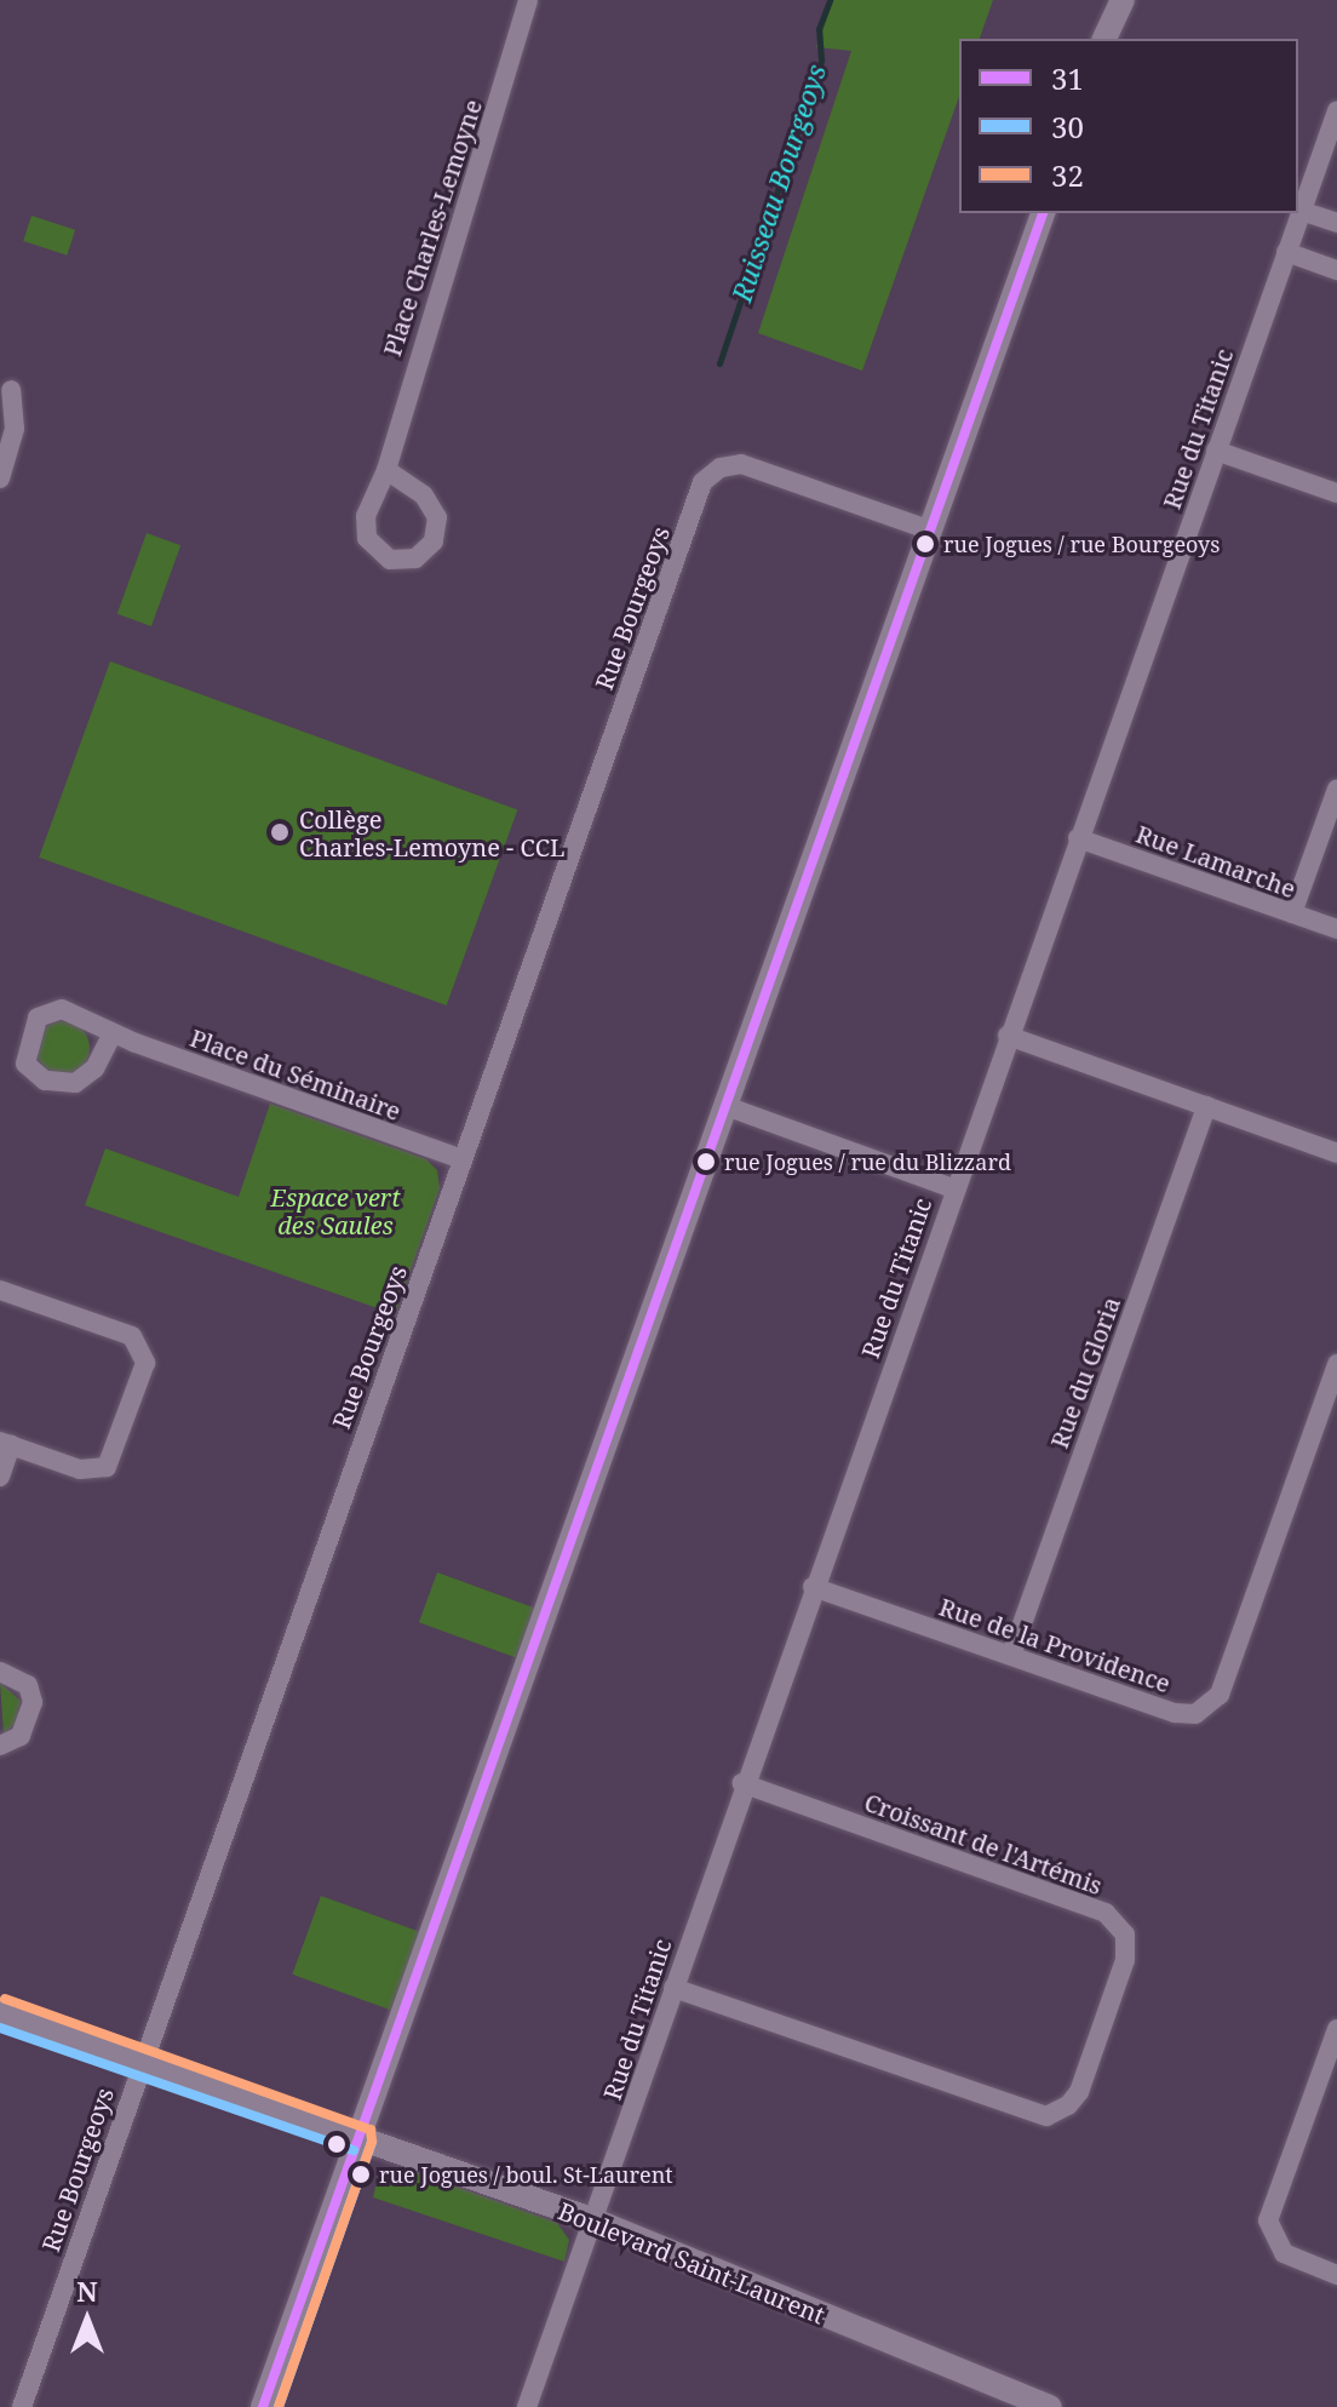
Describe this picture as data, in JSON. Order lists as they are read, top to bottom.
{
  "streets": {
    "street": [
      "Place Charles-Lemoyne",
      "Rue du Titanic",
      "Rue Bourgeoys",
      "Rue Lamarche",
      "Place du Séminaire",
      "Rue du Gloria",
      "Rue de la Providence",
      "Croissant de l'Artémis",
      "Boulevard Saint-Laurent"
    ]
  },
  "crossings": [
    ["Rue du Titanic", "Rue Lamarche"],
    ["Rue du Titanic", "Rue de la Providence"],
    ["Rue du Titanic", "Croissant de l'Artémis"],
    ["Rue du Titanic", "Boulevard Saint-Laurent"],
    ["Rue Bourgeoys", "Place du Séminaire"],
    ["Rue Bourgeoys", "Boulevard Saint-Laurent"],
    ["Rue du Gloria", "Rue de la Providence"]
  ],
  "water": ["Ruisseau Bourgeoys"],
  "parks": ["Espace vert des Saules"],
  "places": [
    "rue Jogues / rue Bourgeoys",
    "Collège Charles-Lemoyne - CCL",
    "rue Jogues / rue du Blizzard",
    "rue Jogues / boul. St-Laurent"
  ],
  "lines": ["transit line 31", "transit line 32", "transit line 30"],
  "legend": ["31", "30", "32"],
  "north": "top"
}
